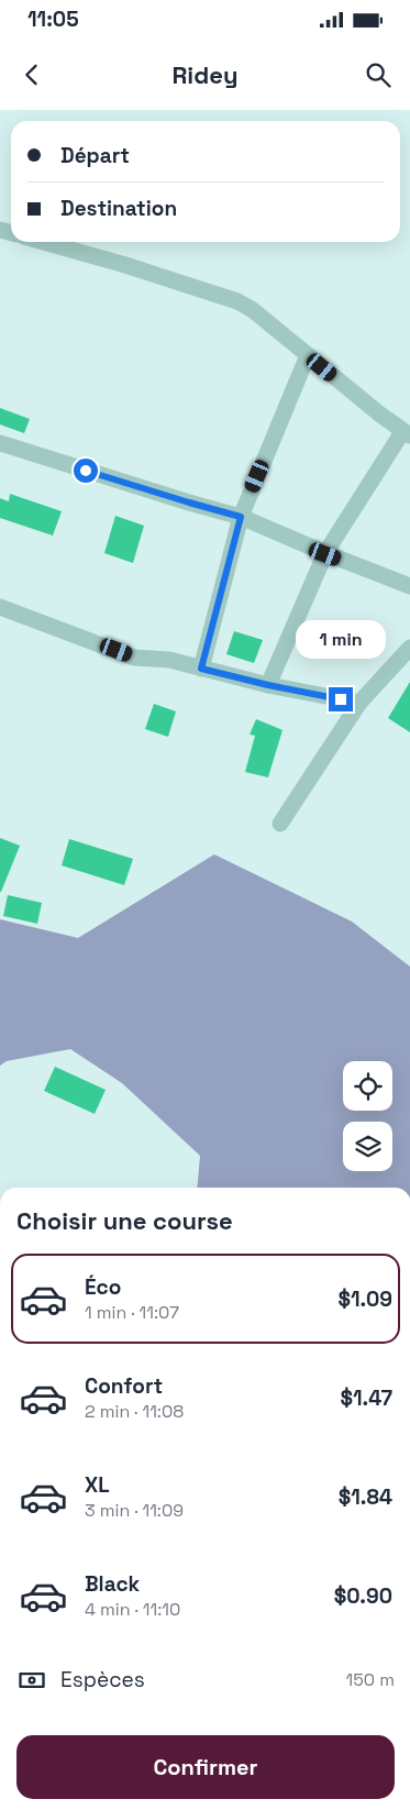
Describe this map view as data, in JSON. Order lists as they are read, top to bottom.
{
  "page": {
    "status": "11:05",
    "header": "Ridey",
    "banner": ["Départ", "Destination"],
    "bubble": "1 min",
    "heading": "Choisir une course",
    "list": [
      {
        "name": "Éco",
        "note": "1 min · 11:07",
        "value": "$1.09"
      },
      {
        "name": "Confort",
        "note": "2 min · 11:08",
        "value": "$1.47"
      },
      {
        "name": "XL",
        "note": "3 min · 11:09",
        "value": "$1.84"
      },
      {
        "name": "Black",
        "note": "4 min · 11:10",
        "value": "$0.90"
      }
    ],
    "pay": ["Espèces", "150 m"],
    "buttons": "Confirmer"
  }
}
